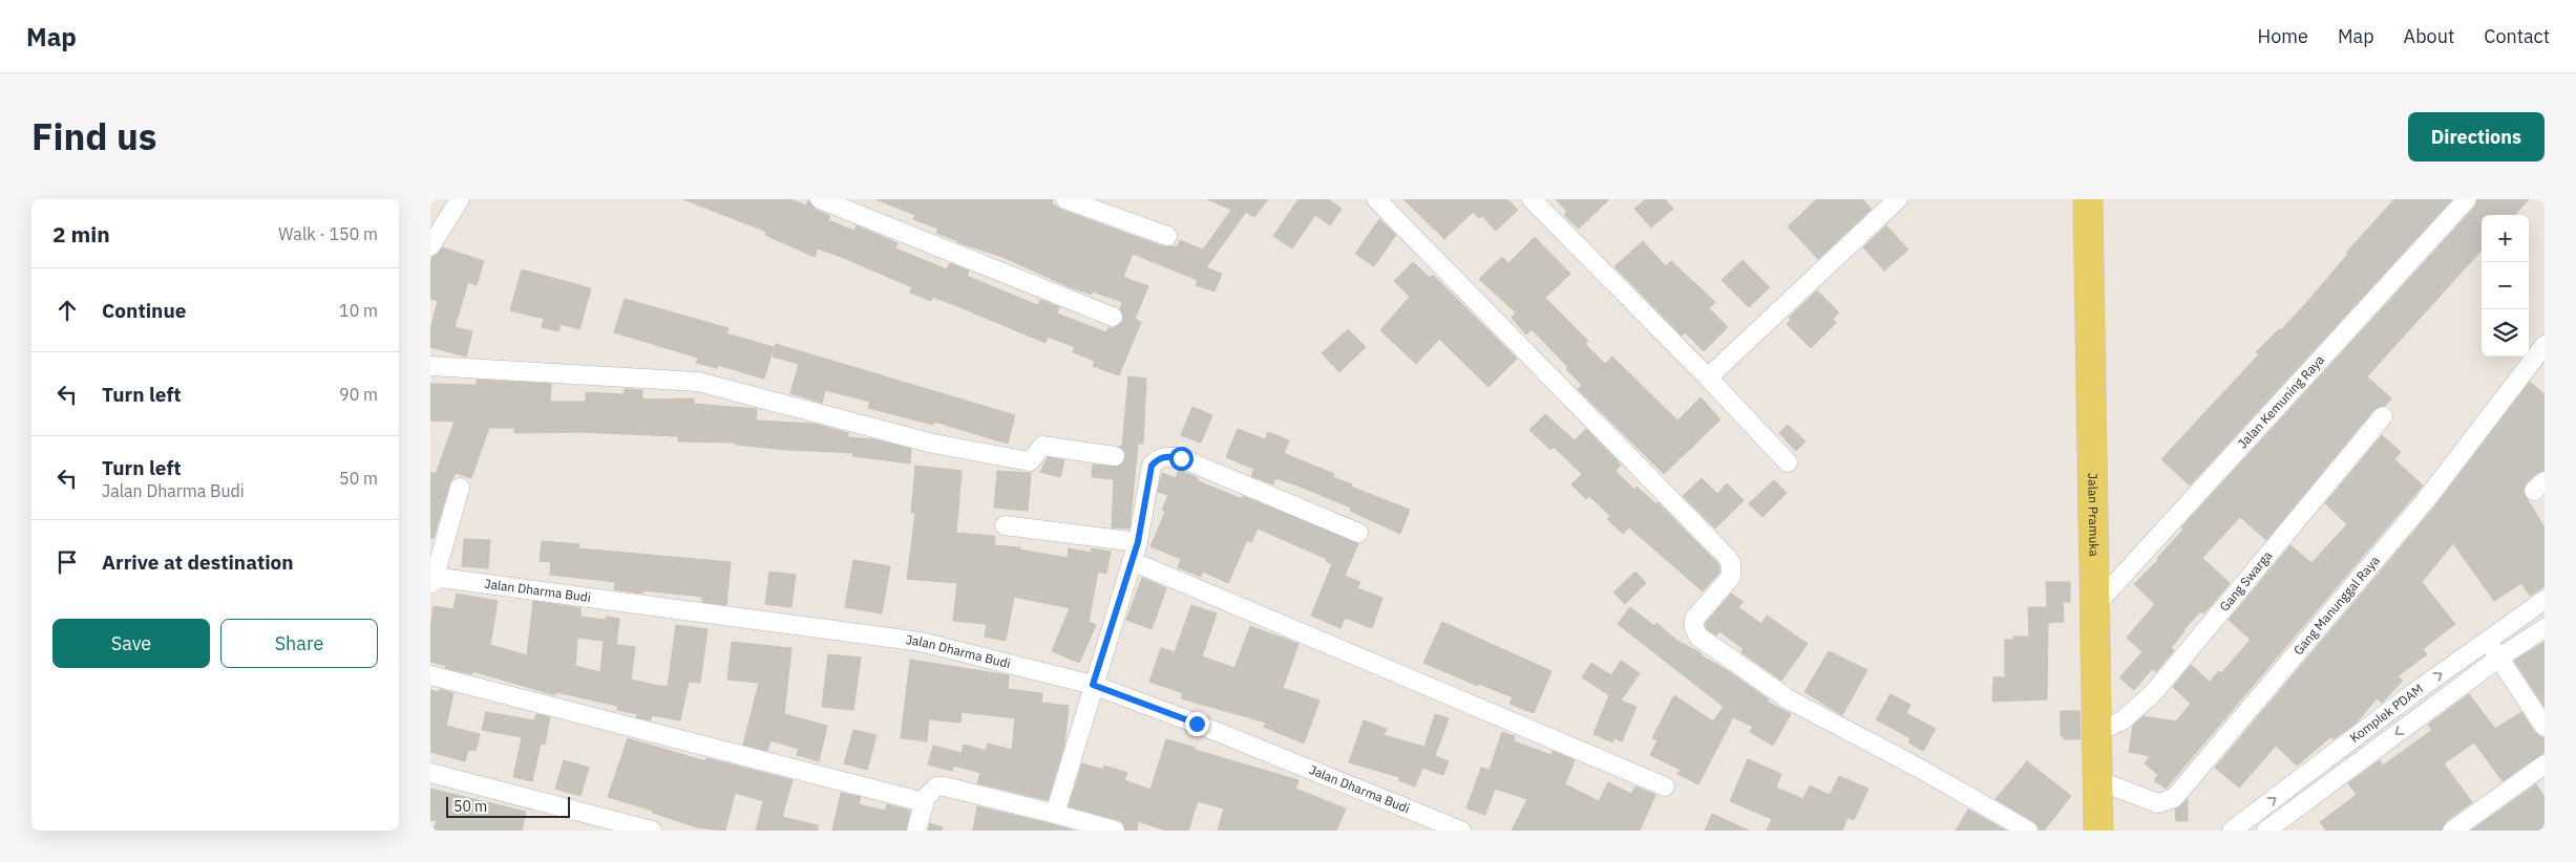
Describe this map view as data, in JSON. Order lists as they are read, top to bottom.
{
  "streets": {
    "main road": ["Jalan Pramuka"],
    "street": [
      "Jalan Kemuning Raya",
      "Gang Swarga",
      "Jalan Dharma Budi",
      "Gang Manunggal Raya",
      "Komplek PDAM"
    ]
  },
  "crossings": [
    ["Jalan Kemuning Raya", "Jalan Pramuka"],
    ["Jalan Pramuka", "Gang Swarga"],
    ["Jalan Pramuka", "Gang Manunggal Raya"]
  ],
  "scale_bar": "50 m",
  "page": {
    "header": "Map",
    "nav": [
      "Home",
      "Map",
      "About",
      "Contact"
    ],
    "title": "Find us",
    "buttons": [
      "Directions",
      ["Save", "Share"]
    ],
    "heading": ["2 min", "Walk · 150 m"],
    "map_buttons": ["+", "−"],
    "list": [
      ["Continue", "10 m"],
      ["Turn left", "90 m"],
      ["Turn left", "Jalan Dharma Budi", "50 m"],
      "Arrive at destination"
    ],
    "scale": "50 m"
  }
}
